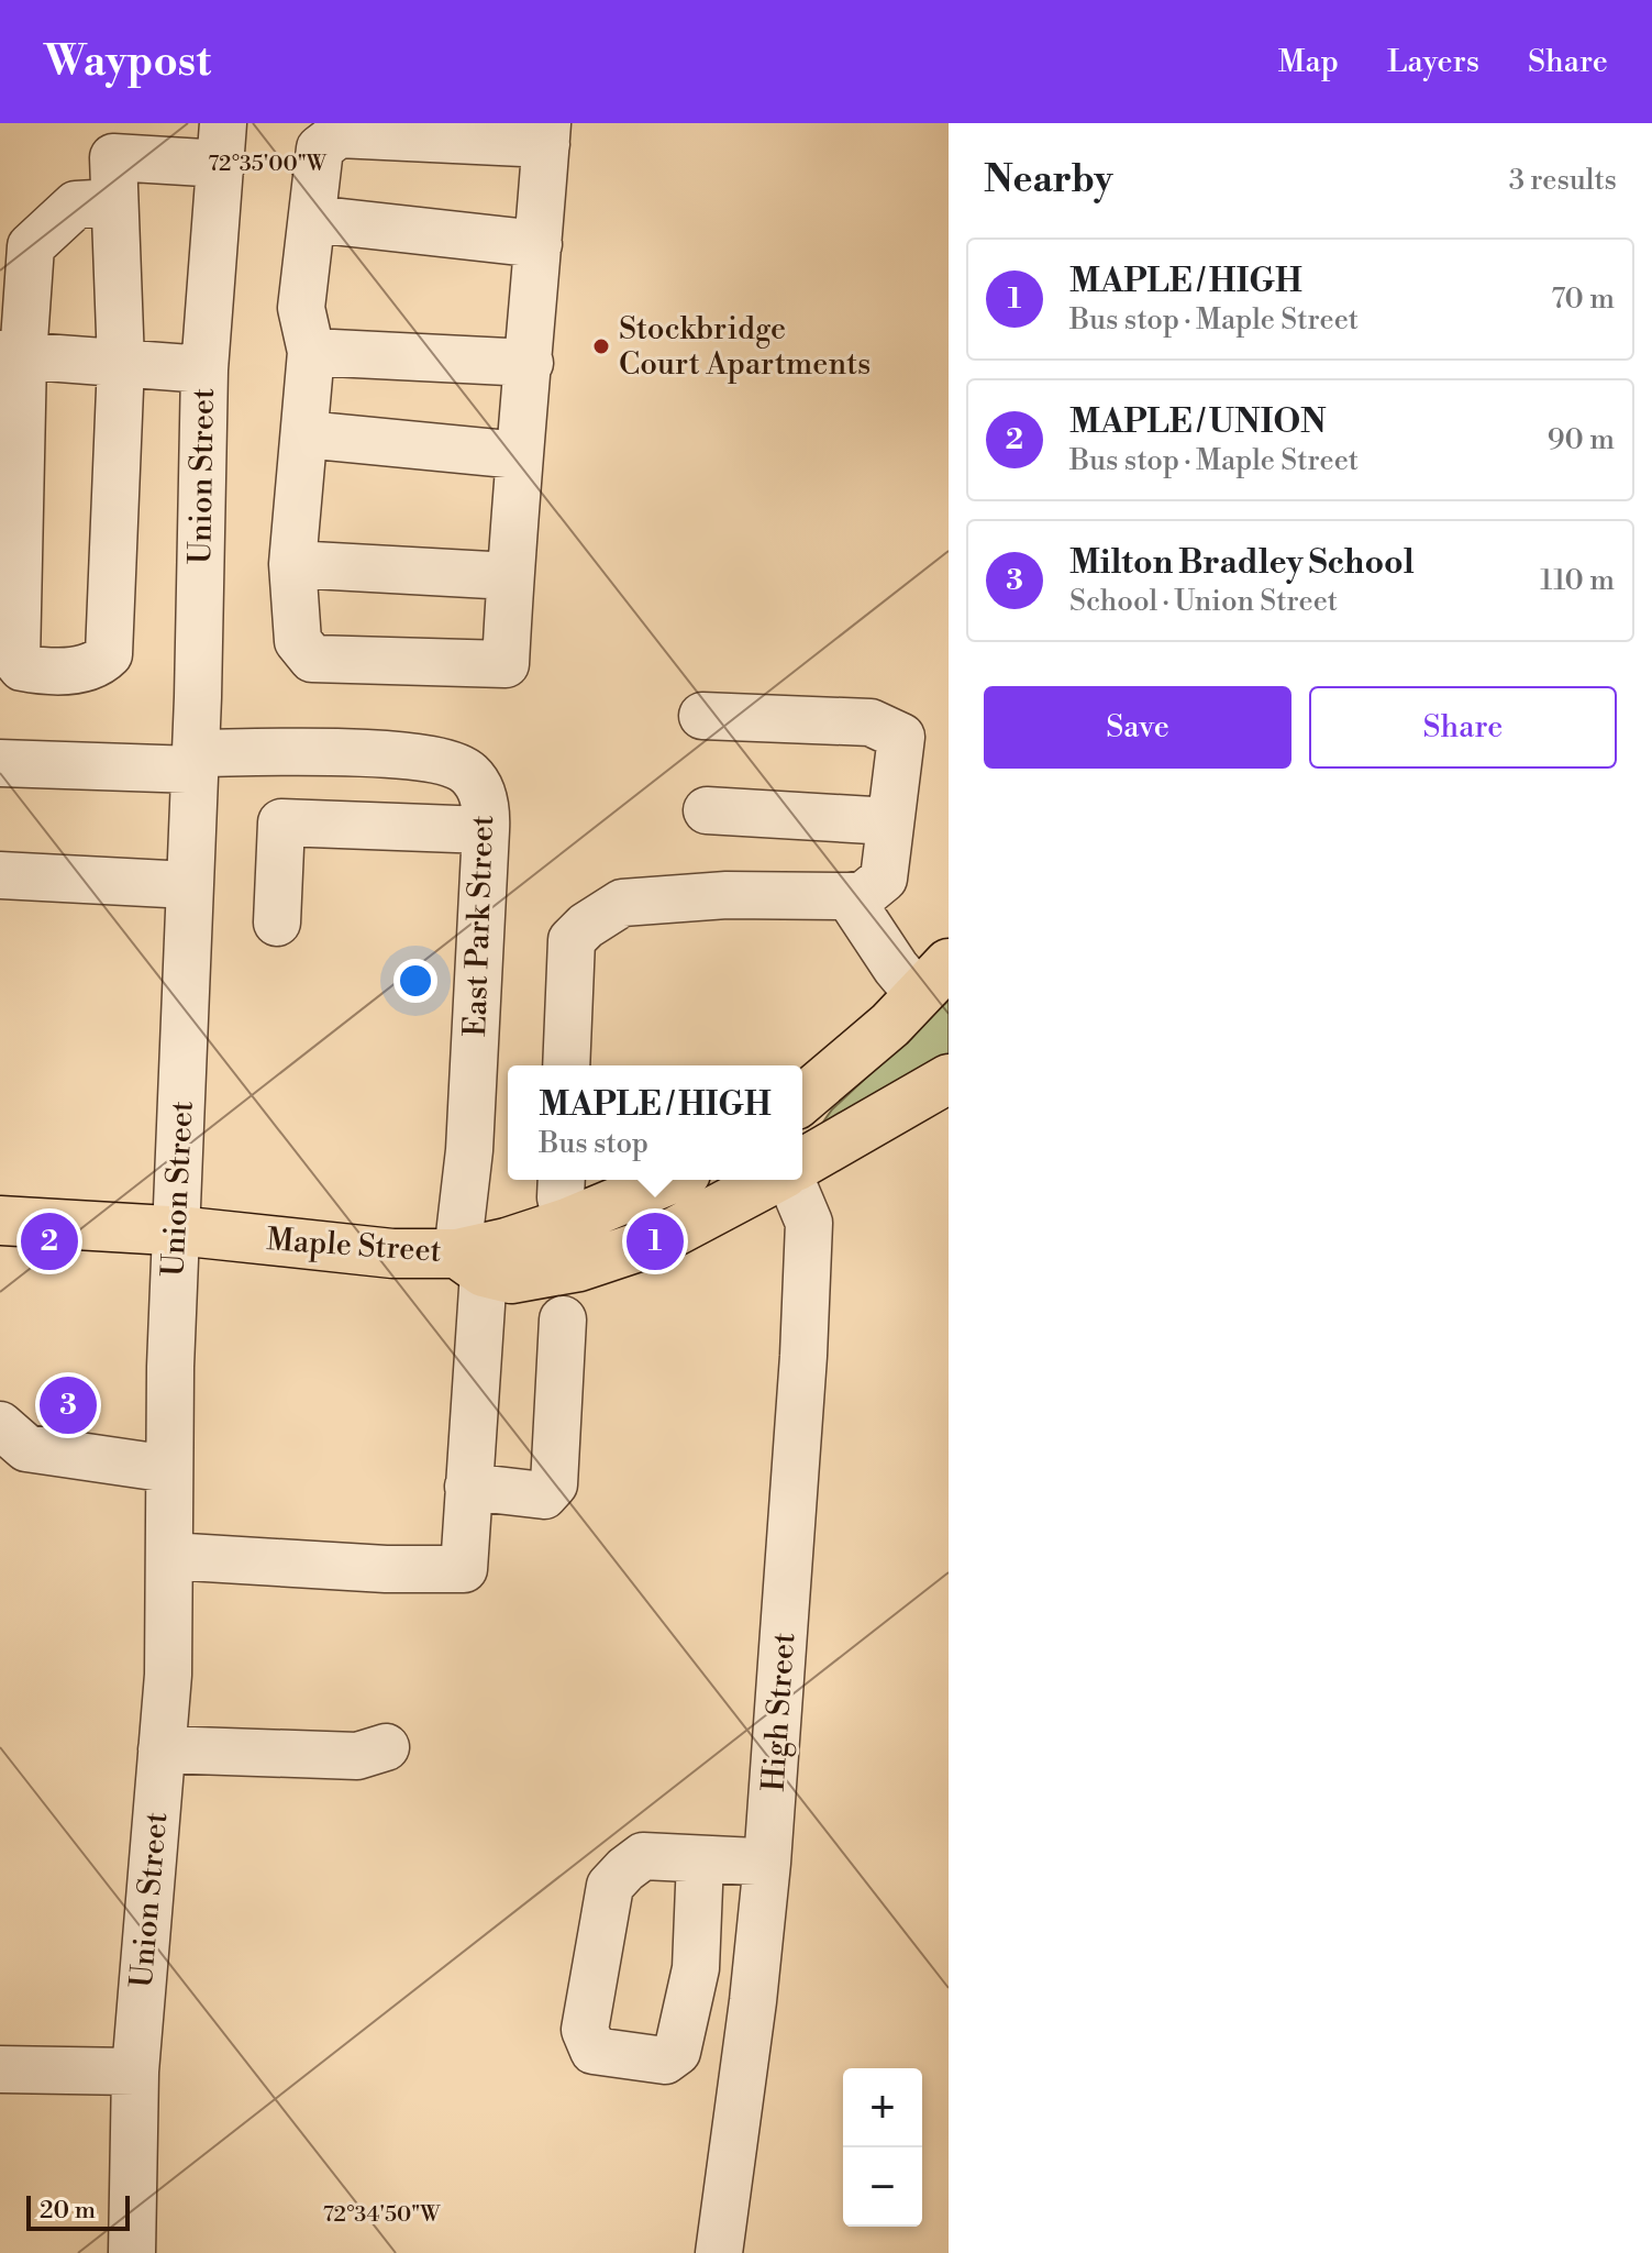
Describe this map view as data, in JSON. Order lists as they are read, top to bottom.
{
  "streets": {
    "main road": ["Maple Street"],
    "street": ["Union Street", "East Park Street", "High Street"]
  },
  "crossings": [
    ["Union Street", "East Park Street"],
    ["Union Street", "Maple Street"],
    ["East Park Street", "Maple Street"]
  ],
  "places": ["Stockbridge Court Apartments"],
  "scale_bar": "20 m",
  "page": {
    "header": "Waypost",
    "nav": ["Map", "Layers", "Share"],
    "heading": ["Nearby", "3 results"],
    "list": [
      {
        "mark": "1",
        "name": "MAPLE / HIGH",
        "note": "Bus stop · Maple Street",
        "value": "70 m"
      },
      {
        "mark": "2",
        "name": "MAPLE / UNION",
        "note": "Bus stop · Maple Street",
        "value": "90 m"
      },
      {
        "mark": "3",
        "name": "Milton Bradley School",
        "note": "School · Union Street",
        "value": "110 m"
      }
    ],
    "buttons": ["Save", "Share"],
    "popup": ["MAPLE / HIGH", "Bus stop"],
    "pins": ["1", "2", "3"],
    "map_buttons": ["+", "−"],
    "scale": "20 m"
  },
  "coordinates": ["72°35'00\"W", "72°34'50\"W"]
}
